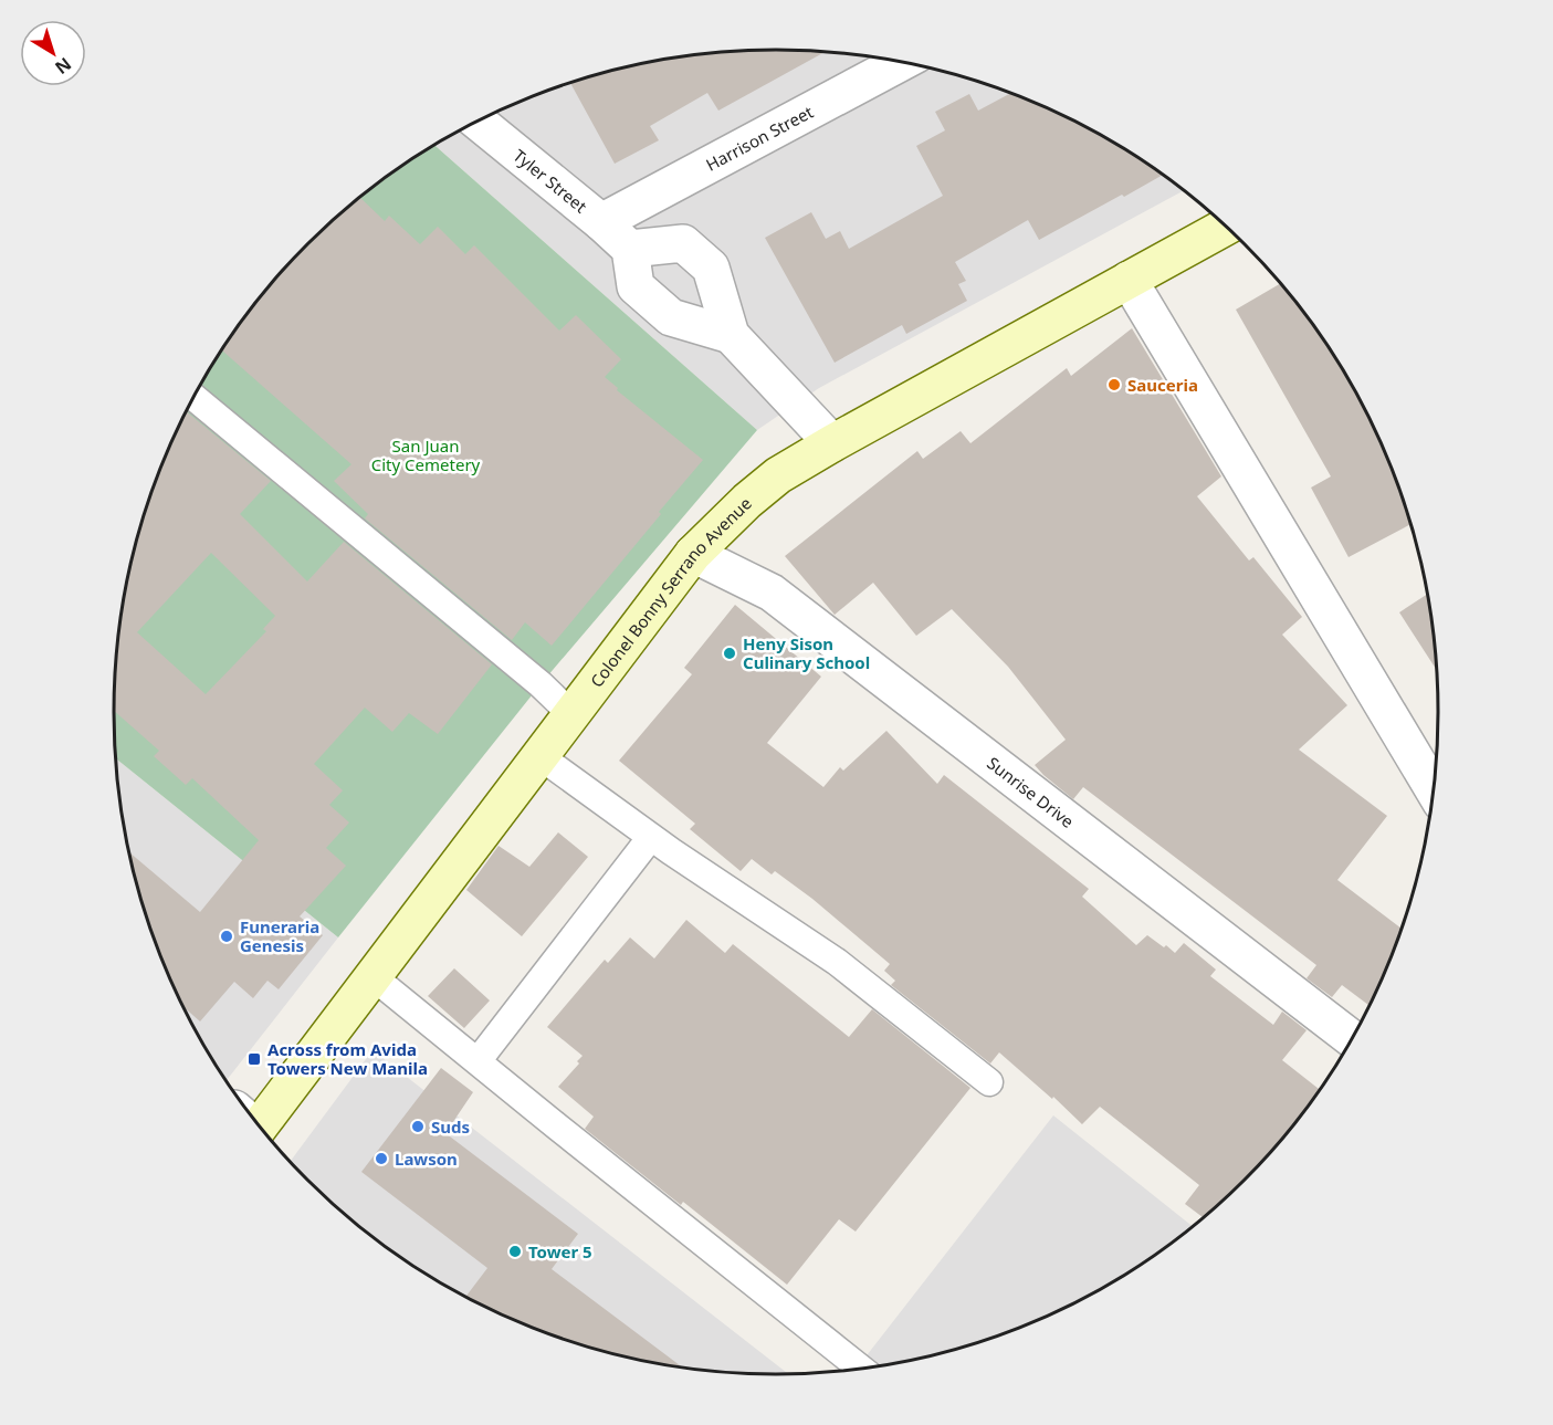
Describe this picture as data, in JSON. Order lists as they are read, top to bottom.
{
  "streets": {
    "main road": ["Colonel Bonny Serrano Avenue"],
    "street": ["Harrison Street", "Tyler Street", "Sunrise Drive"]
  },
  "crossings": [
    ["Harrison Street", "Tyler Street"],
    ["Colonel Bonny Serrano Avenue", "Sunrise Drive"]
  ],
  "parks": ["San Juan City Cemetery"],
  "places": {
    "other": [
      "Sauceria",
      "Heny Sison Culinary School",
      "Funeraria Genesis",
      "Suds",
      "Lawson",
      "Tower 5"
    ],
    "transit": ["Across from Avida Towers New Manila"]
  },
  "north": "bottom right"
}
